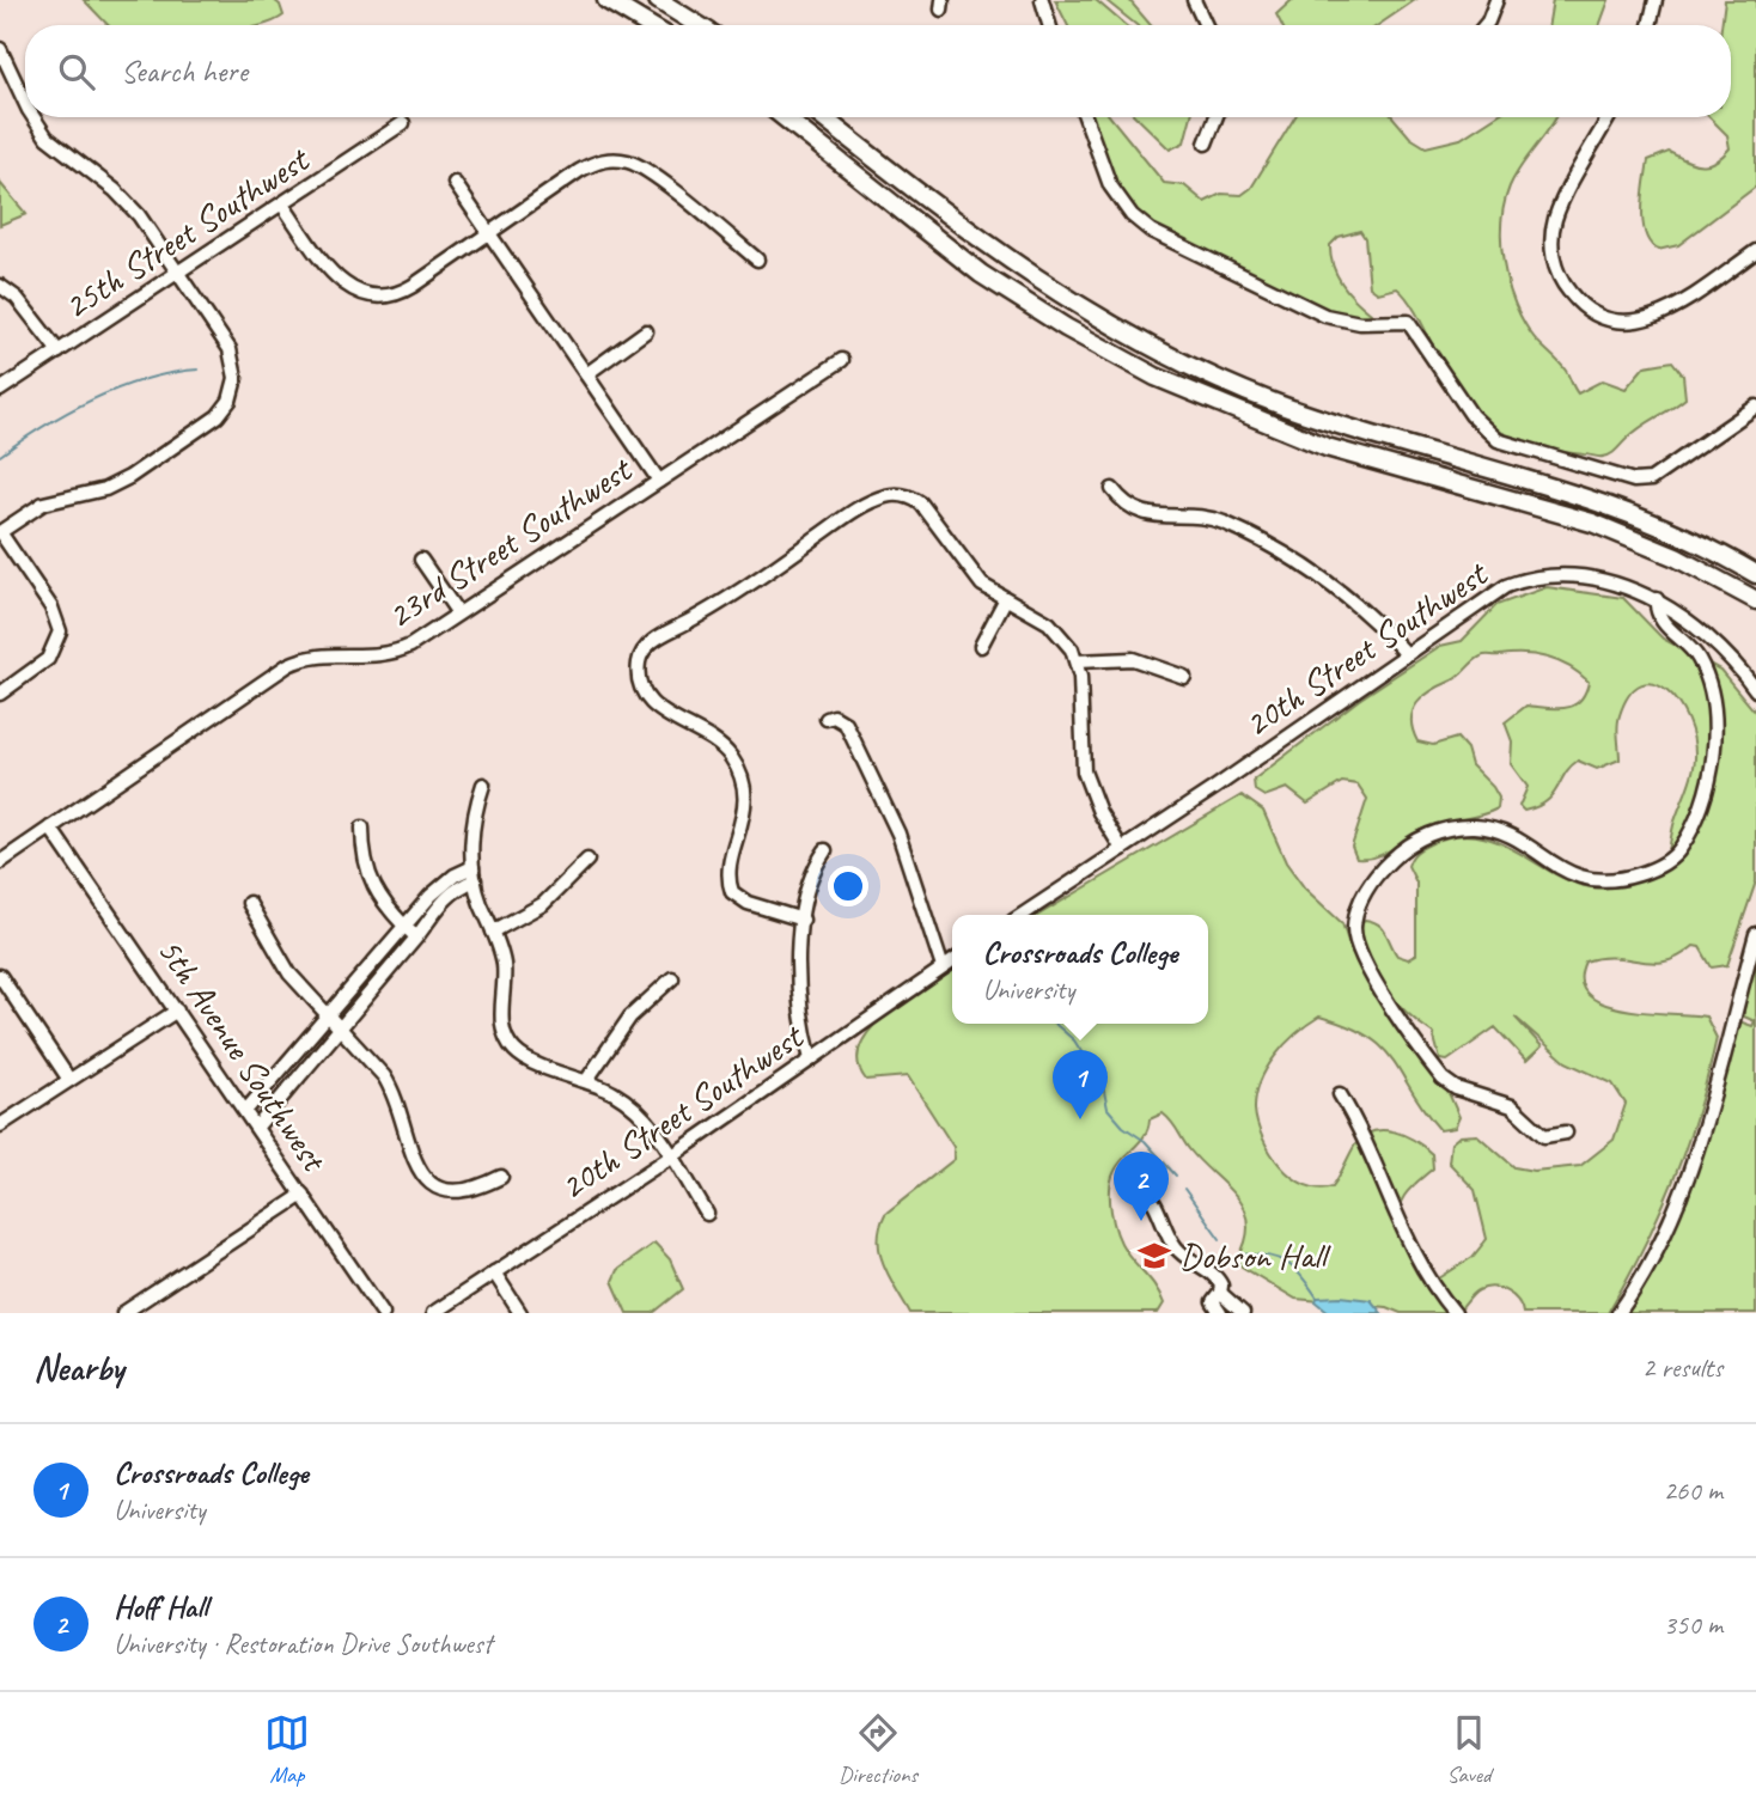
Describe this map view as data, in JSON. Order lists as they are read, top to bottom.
{
  "streets": {
    "street": [
      "25th Street Southwest",
      "23rd Street Southwest",
      "20th Street Southwest",
      "5th Avenue Southwest"
    ]
  },
  "crossings": [
    ["23rd Street Southwest", "5th Avenue Southwest"]
  ],
  "places": {
    "school or university": ["Dobson Hall"]
  },
  "page": {
    "search": "Search here",
    "popup": ["Crossroads College", "University"],
    "pins": ["1", "2"],
    "heading": ["Nearby", "2 results"],
    "list": [
      {
        "mark": "1",
        "name": "Crossroads College",
        "note": "University",
        "value": "260 m"
      },
      {
        "mark": "2",
        "name": "Hoff Hall",
        "note": "University · Restoration Drive Southwest",
        "value": "350 m"
      }
    ],
    "nav": ["Map", "Directions", "Saved"]
  }
}
